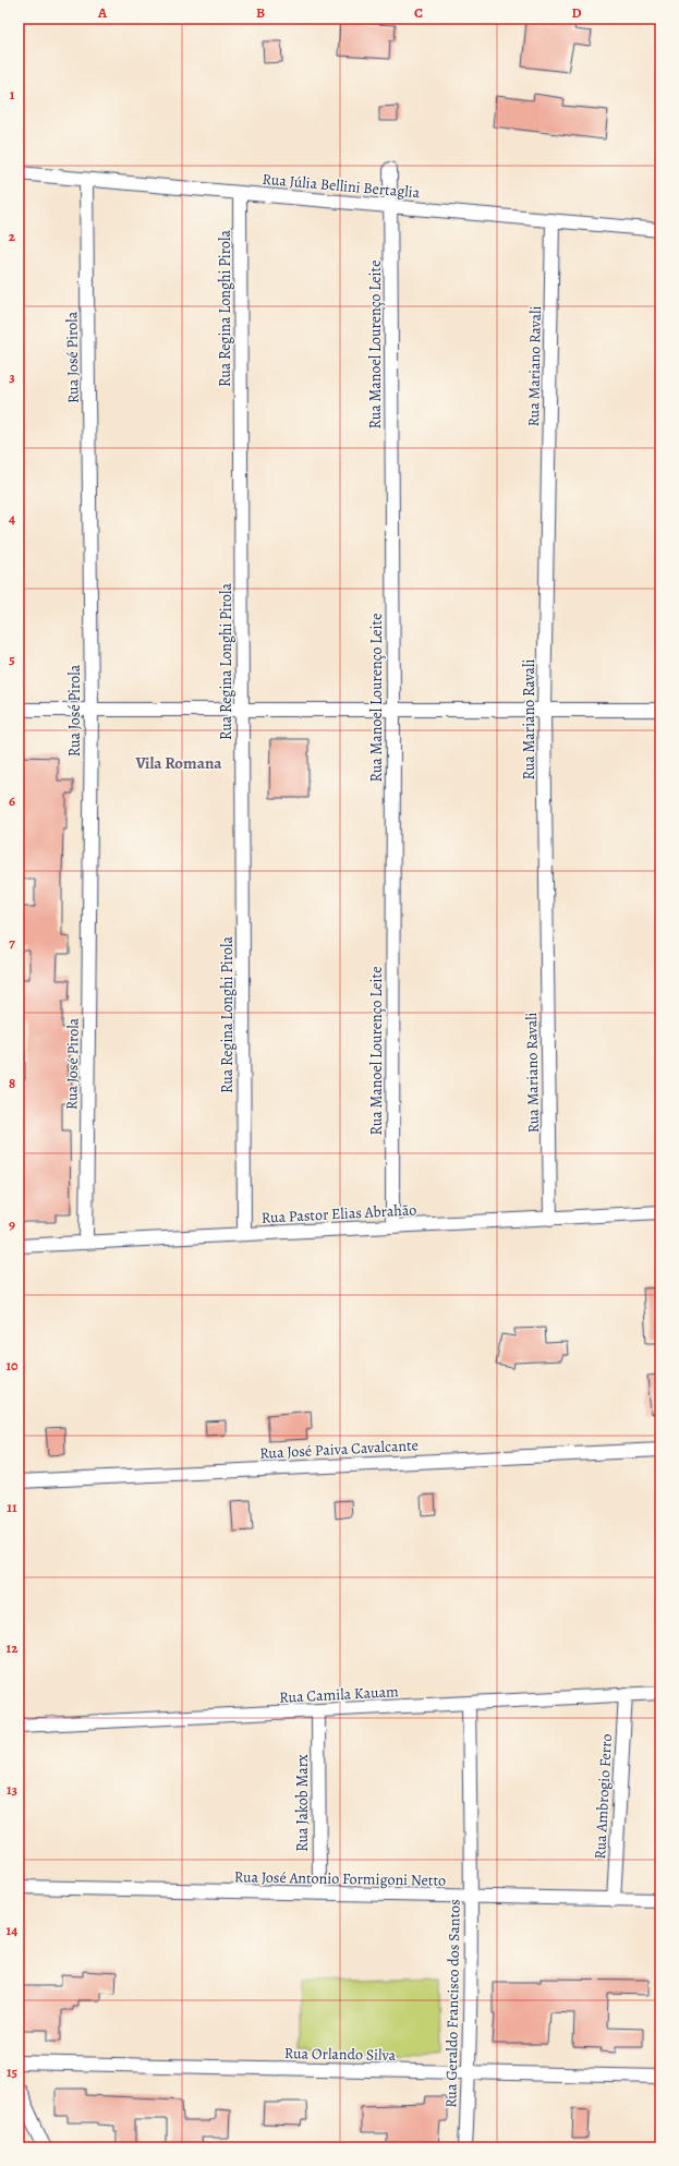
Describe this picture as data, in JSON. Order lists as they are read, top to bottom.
{
  "streets": {
    "street": [
      "Rua Júlia Bellini Bertaglia",
      "Rua Regina Longhi Pirola",
      "Rua Manoel Lourenço Leite",
      "Rua José Pirola",
      "Rua Mariano Ravali",
      "Rua Pastor Elias Abrahão",
      "Rua José Paiva Cavalcante",
      "Rua Camila Kauam",
      "Rua Ambrogio Ferro",
      "Rua Jakob Marx",
      "Rua José Antonio Formigoni Netto",
      "Rua Geraldo Francisco dos Santos",
      "Rua Orlando Silva"
    ]
  },
  "crossings": [
    ["Rua Júlia Bellini Bertaglia", "Rua Regina Longhi Pirola"],
    ["Rua Júlia Bellini Bertaglia", "Rua Manoel Lourenço Leite"],
    ["Rua Júlia Bellini Bertaglia", "Rua José Pirola"],
    ["Rua Júlia Bellini Bertaglia", "Rua Mariano Ravali"],
    ["Rua Regina Longhi Pirola", "Rua Pastor Elias Abrahão"],
    ["Rua Manoel Lourenço Leite", "Rua Pastor Elias Abrahão"],
    ["Rua José Pirola", "Rua Pastor Elias Abrahão"],
    ["Rua Mariano Ravali", "Rua Pastor Elias Abrahão"],
    ["Rua Camila Kauam", "Rua Ambrogio Ferro"],
    ["Rua Camila Kauam", "Rua Jakob Marx"],
    ["Rua Camila Kauam", "Rua Geraldo Francisco dos Santos"],
    ["Rua Ambrogio Ferro", "Rua José Antonio Formigoni Netto"],
    ["Rua Jakob Marx", "Rua José Antonio Formigoni Netto"],
    ["Rua José Antonio Formigoni Netto", "Rua Geraldo Francisco dos Santos"],
    ["Rua Geraldo Francisco dos Santos", "Rua Orlando Silva"]
  ],
  "districts": ["Vila Romana"],
  "grid": {
    "columns": [
      "A",
      "B",
      "C",
      "D"
    ],
    "rows": [
      "1",
      "2",
      "3",
      "4",
      "5",
      "6",
      "7",
      "8",
      "9",
      "10",
      "11",
      "12",
      "13",
      "14",
      "15"
    ]
  }
}
